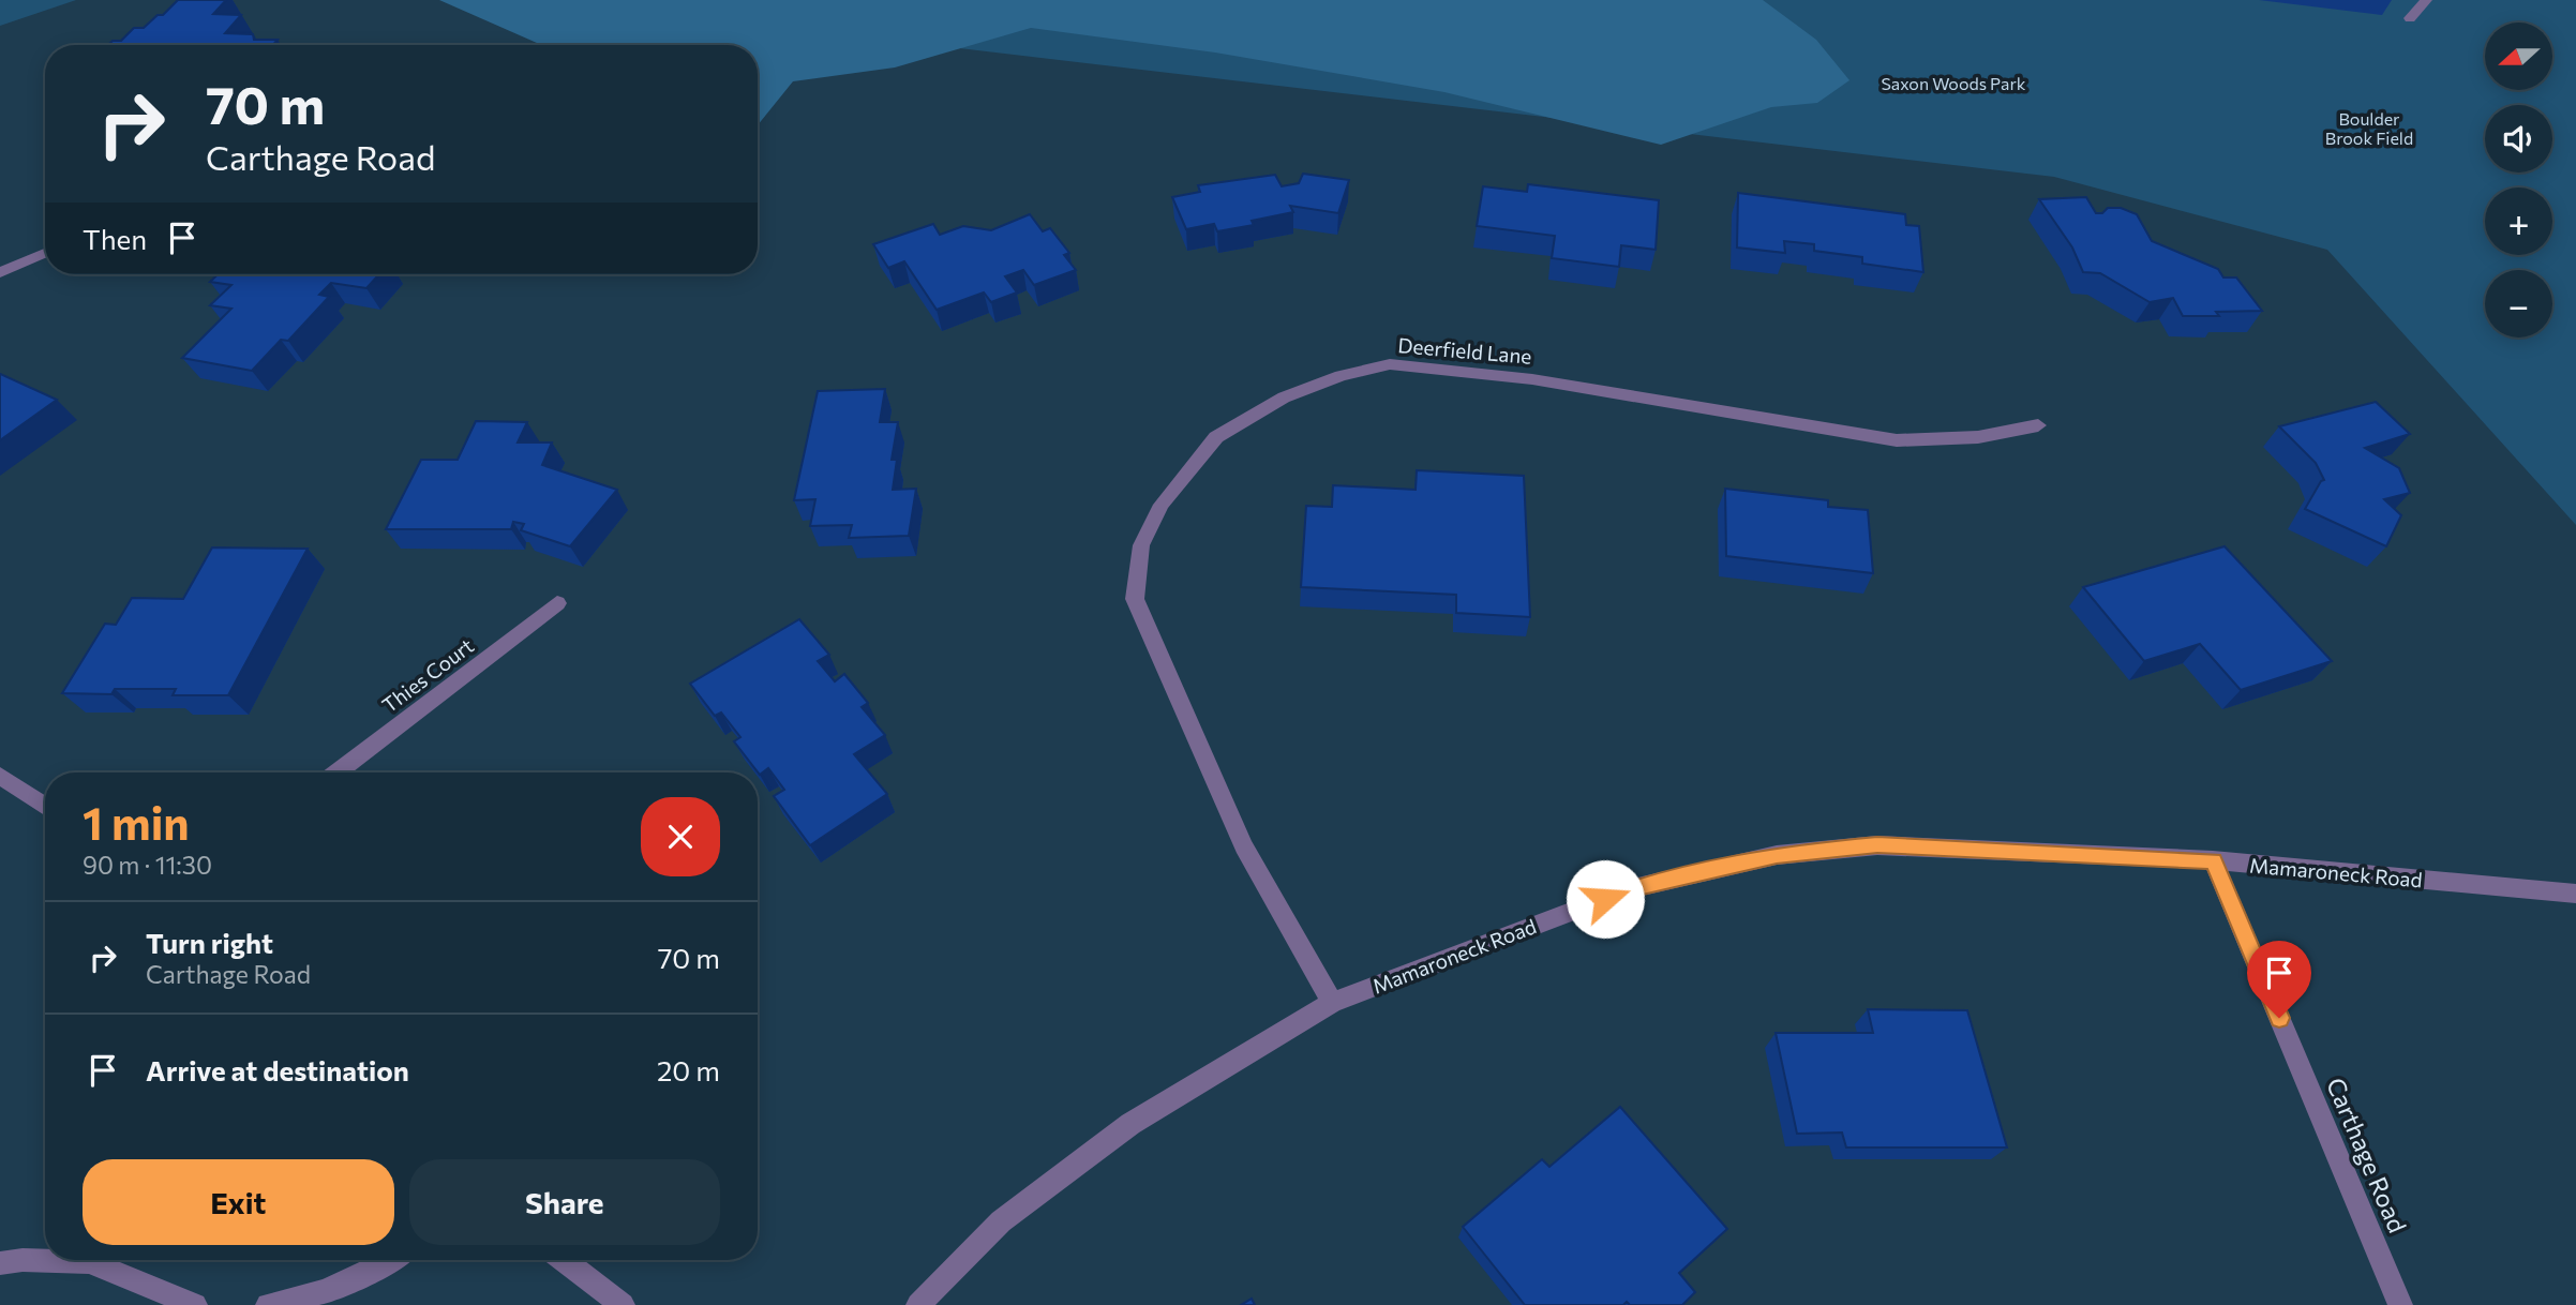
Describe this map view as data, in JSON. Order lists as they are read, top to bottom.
{
  "streets": {
    "street": [
      "Deerfield Lane",
      "Thies Court",
      "Mamaroneck Road",
      "Carthage Road"
    ]
  },
  "crossings": [
    ["Deerfield Lane", "Mamaroneck Road"],
    ["Mamaroneck Road", "Carthage Road"]
  ],
  "parks": ["Saxon Woods Park", "Boulder Brook Field"],
  "north": "left",
  "page": {
    "map_buttons": ["+", "−"],
    "turn": ["70 m", "Carthage Road"],
    "then": "Then",
    "heading": ["1 min", "90 m · 11:30"],
    "list": [
      {
        "name": "Turn right",
        "note": "Carthage Road",
        "value": "70 m"
      },
      {
        "name": "Arrive at destination",
        "value": "20 m"
      }
    ],
    "buttons": ["Exit", "Share"]
  }
}
